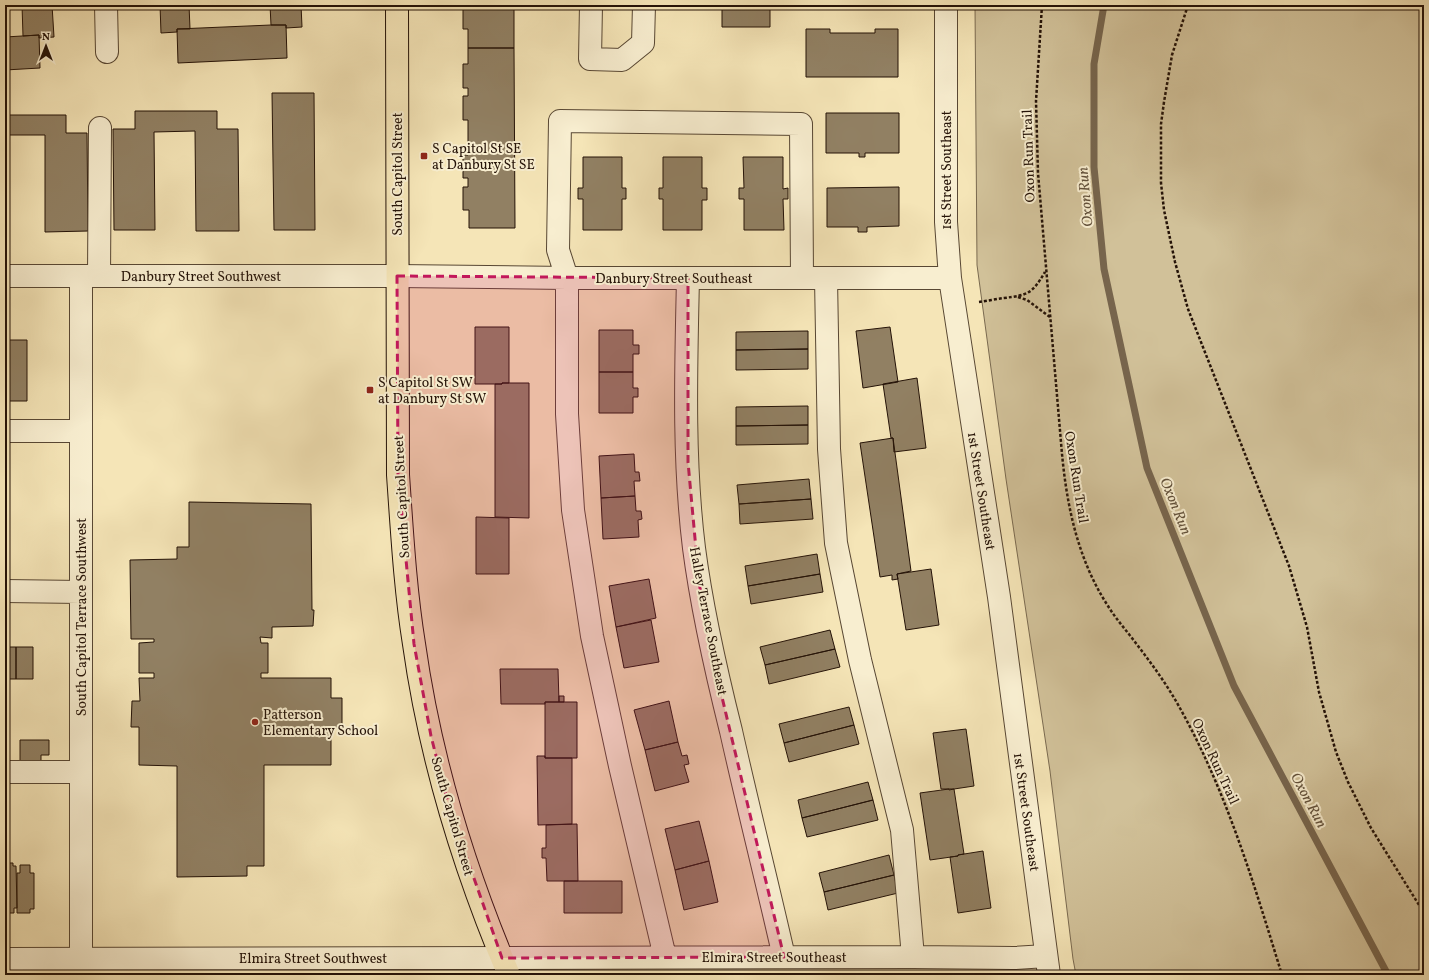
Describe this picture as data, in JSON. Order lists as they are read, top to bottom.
{
  "streets": {
    "main road": ["South Capitol Street"],
    "street": [
      "1st Street Southeast",
      "Danbury Street Southwest",
      "Danbury Street Southeast",
      "South Capitol Terrace Southwest",
      "Halley Terrace Southeast",
      "Elmira Street Southeast",
      "Elmira Street Southwest"
    ],
    "path": ["Oxon Run Trail"]
  },
  "crossings": [
    ["1st Street Southeast", "Danbury Street Southeast"],
    ["1st Street Southeast", "Elmira Street Southeast"],
    ["South Capitol Street", "Danbury Street Southwest"],
    ["South Capitol Street", "Danbury Street Southeast"],
    ["South Capitol Street", "Elmira Street Southeast"],
    ["South Capitol Street", "Elmira Street Southwest"],
    ["Danbury Street Southwest", "Danbury Street Southeast"],
    ["Danbury Street Southwest", "South Capitol Terrace Southwest"],
    ["Danbury Street Southeast", "Halley Terrace Southeast"],
    ["South Capitol Terrace Southwest", "Elmira Street Southwest"],
    ["Halley Terrace Southeast", "Elmira Street Southeast"],
    ["Elmira Street Southeast", "Elmira Street Southwest"]
  ],
  "water": ["Oxon Run"],
  "places": {
    "transit": ["S Capitol St SE at Danbury St SE", "S Capitol St SW at Danbury St SW"],
    "other": ["Patterson Elementary School"]
  },
  "north": "top"
}
